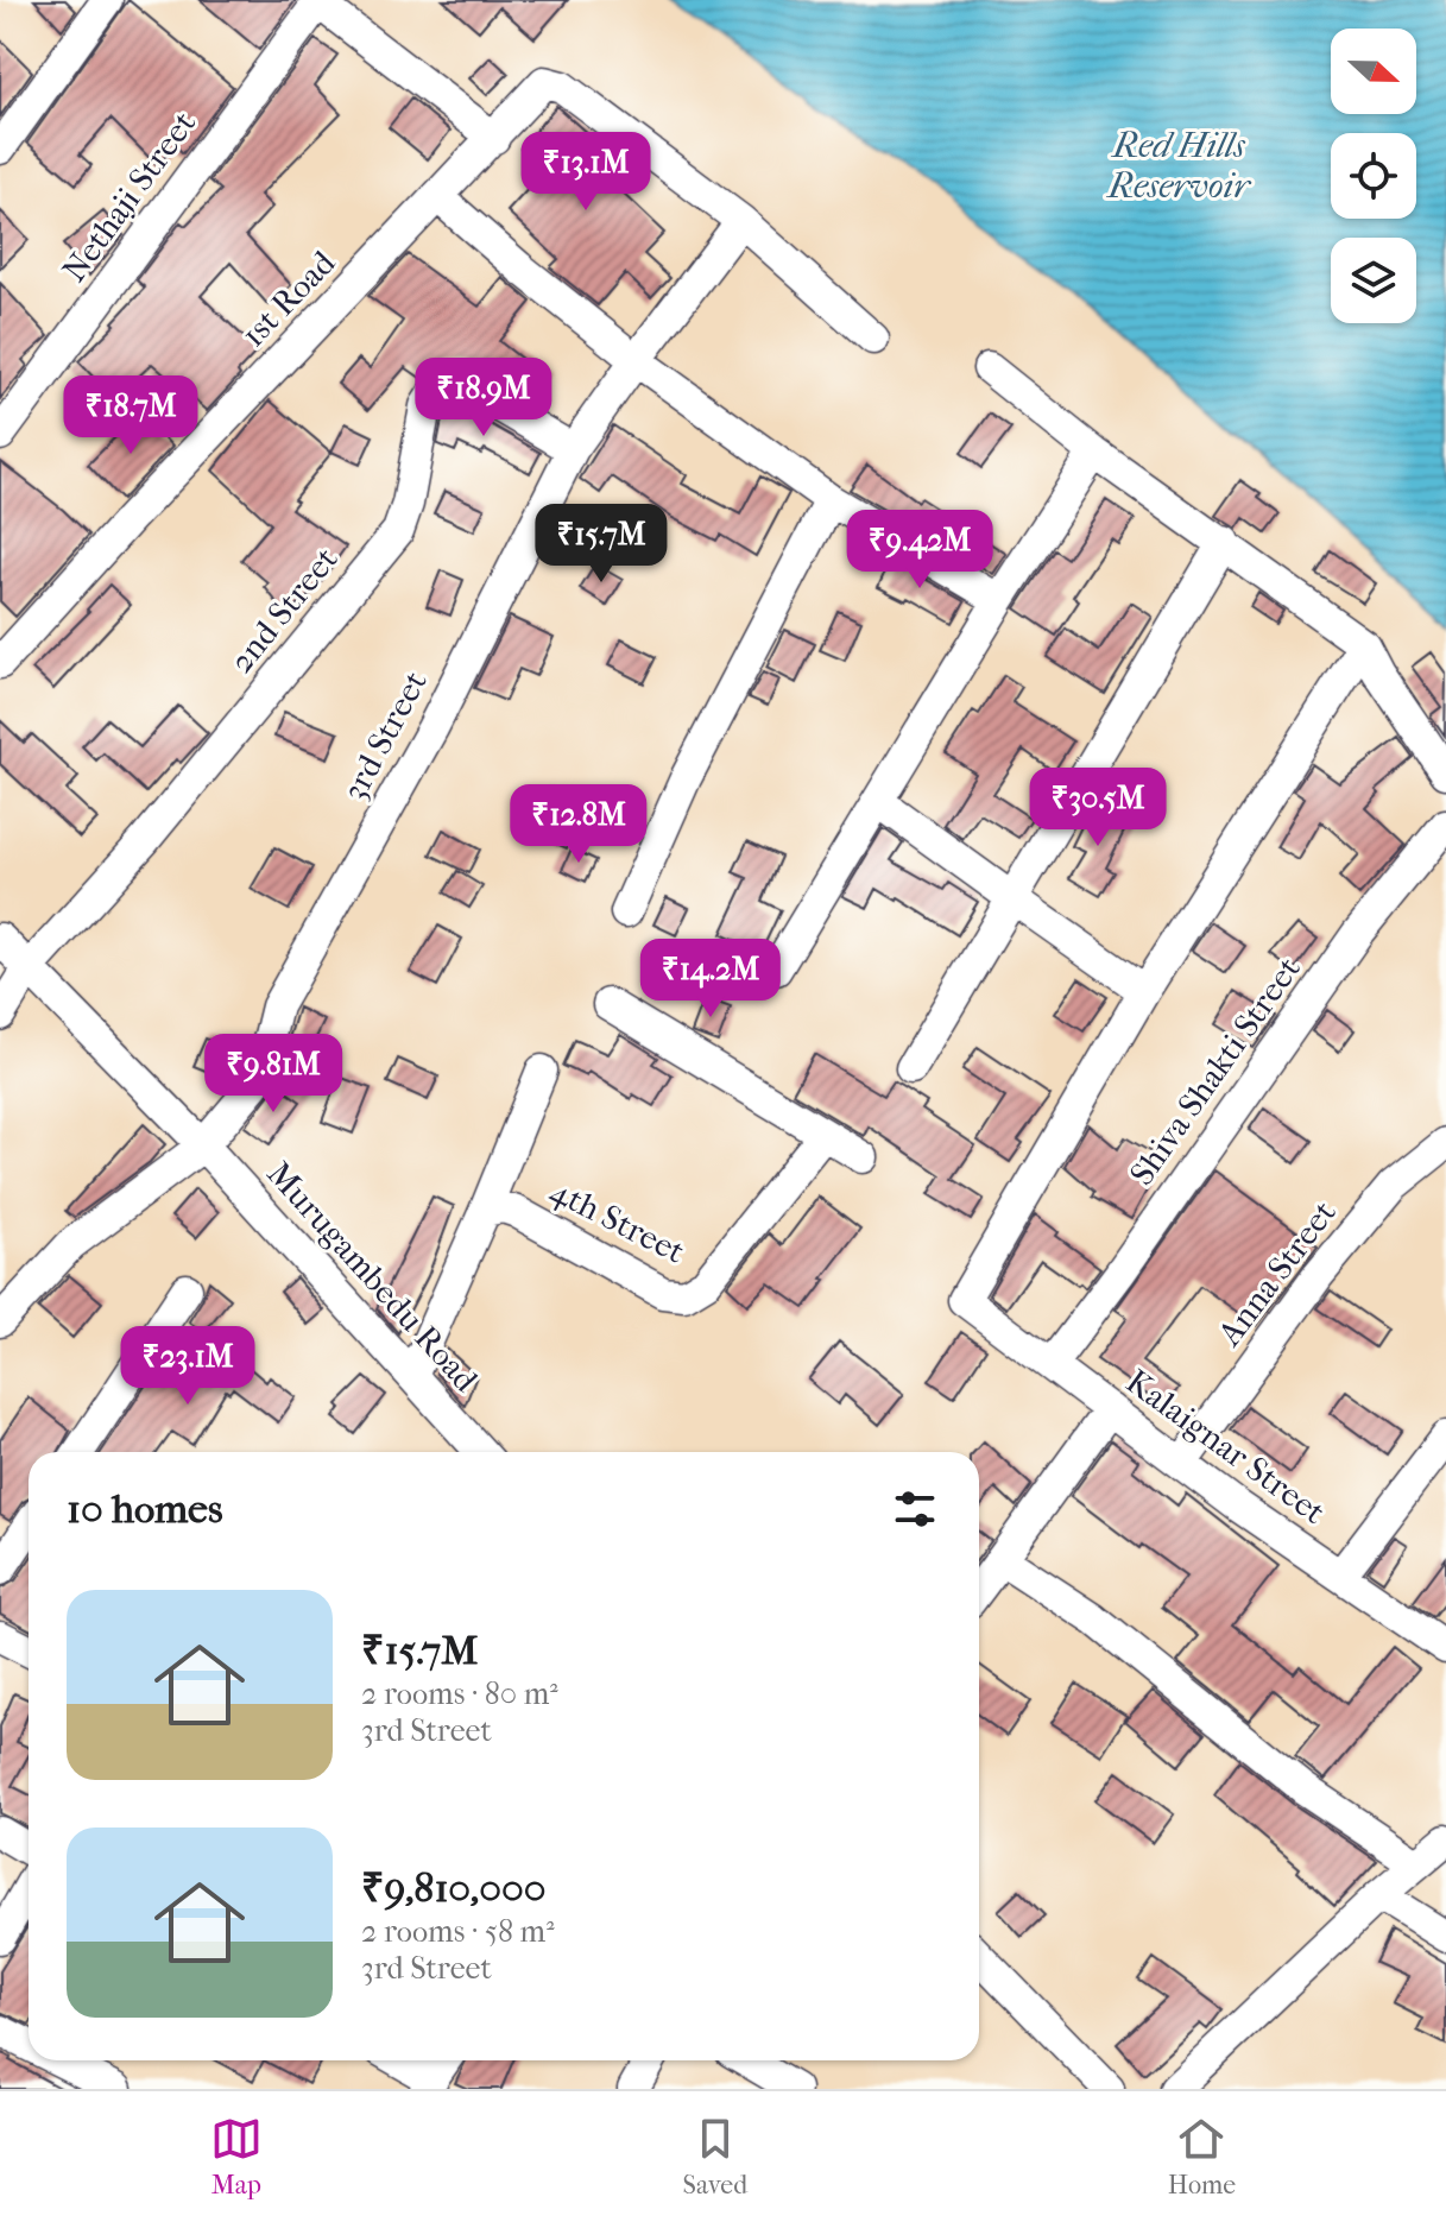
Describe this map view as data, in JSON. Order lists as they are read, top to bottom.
{
  "streets": {
    "street": [
      "Nethaji Street",
      "1st Road",
      "2nd Street",
      "3rd Street",
      "Shiva Shakti Street",
      "4th Street",
      "Anna Street",
      "Murugambedu Road",
      "Kalaignar Street"
    ]
  },
  "crossings": [
    ["1st Road", "3rd Street"],
    ["2nd Street", "3rd Street"],
    ["2nd Street", "Murugambedu Road"],
    ["3rd Street", "Murugambedu Road"],
    ["Shiva Shakti Street", "Kalaignar Street"],
    ["Anna Street", "Kalaignar Street"]
  ],
  "water": ["Red Hills Reservoir"],
  "north": "right",
  "page": {
    "price": [
      "₹13.1M",
      "₹18.9M",
      "₹18.7M",
      "₹15.7M",
      "₹9.42M",
      "₹30.5M",
      "₹12.8M",
      "₹14.2M",
      "₹9.81M",
      "₹23.1M"
    ],
    "heading": "10 homes",
    "list": [
      {
        "name": "₹15.7M",
        "note": "2 rooms · 80 m² · 3rd Street"
      },
      {
        "name": "₹9,810,000",
        "note": "2 rooms · 58 m² · 3rd Street"
      }
    ],
    "tabs": ["Map", "Saved", "Home"]
  }
}
